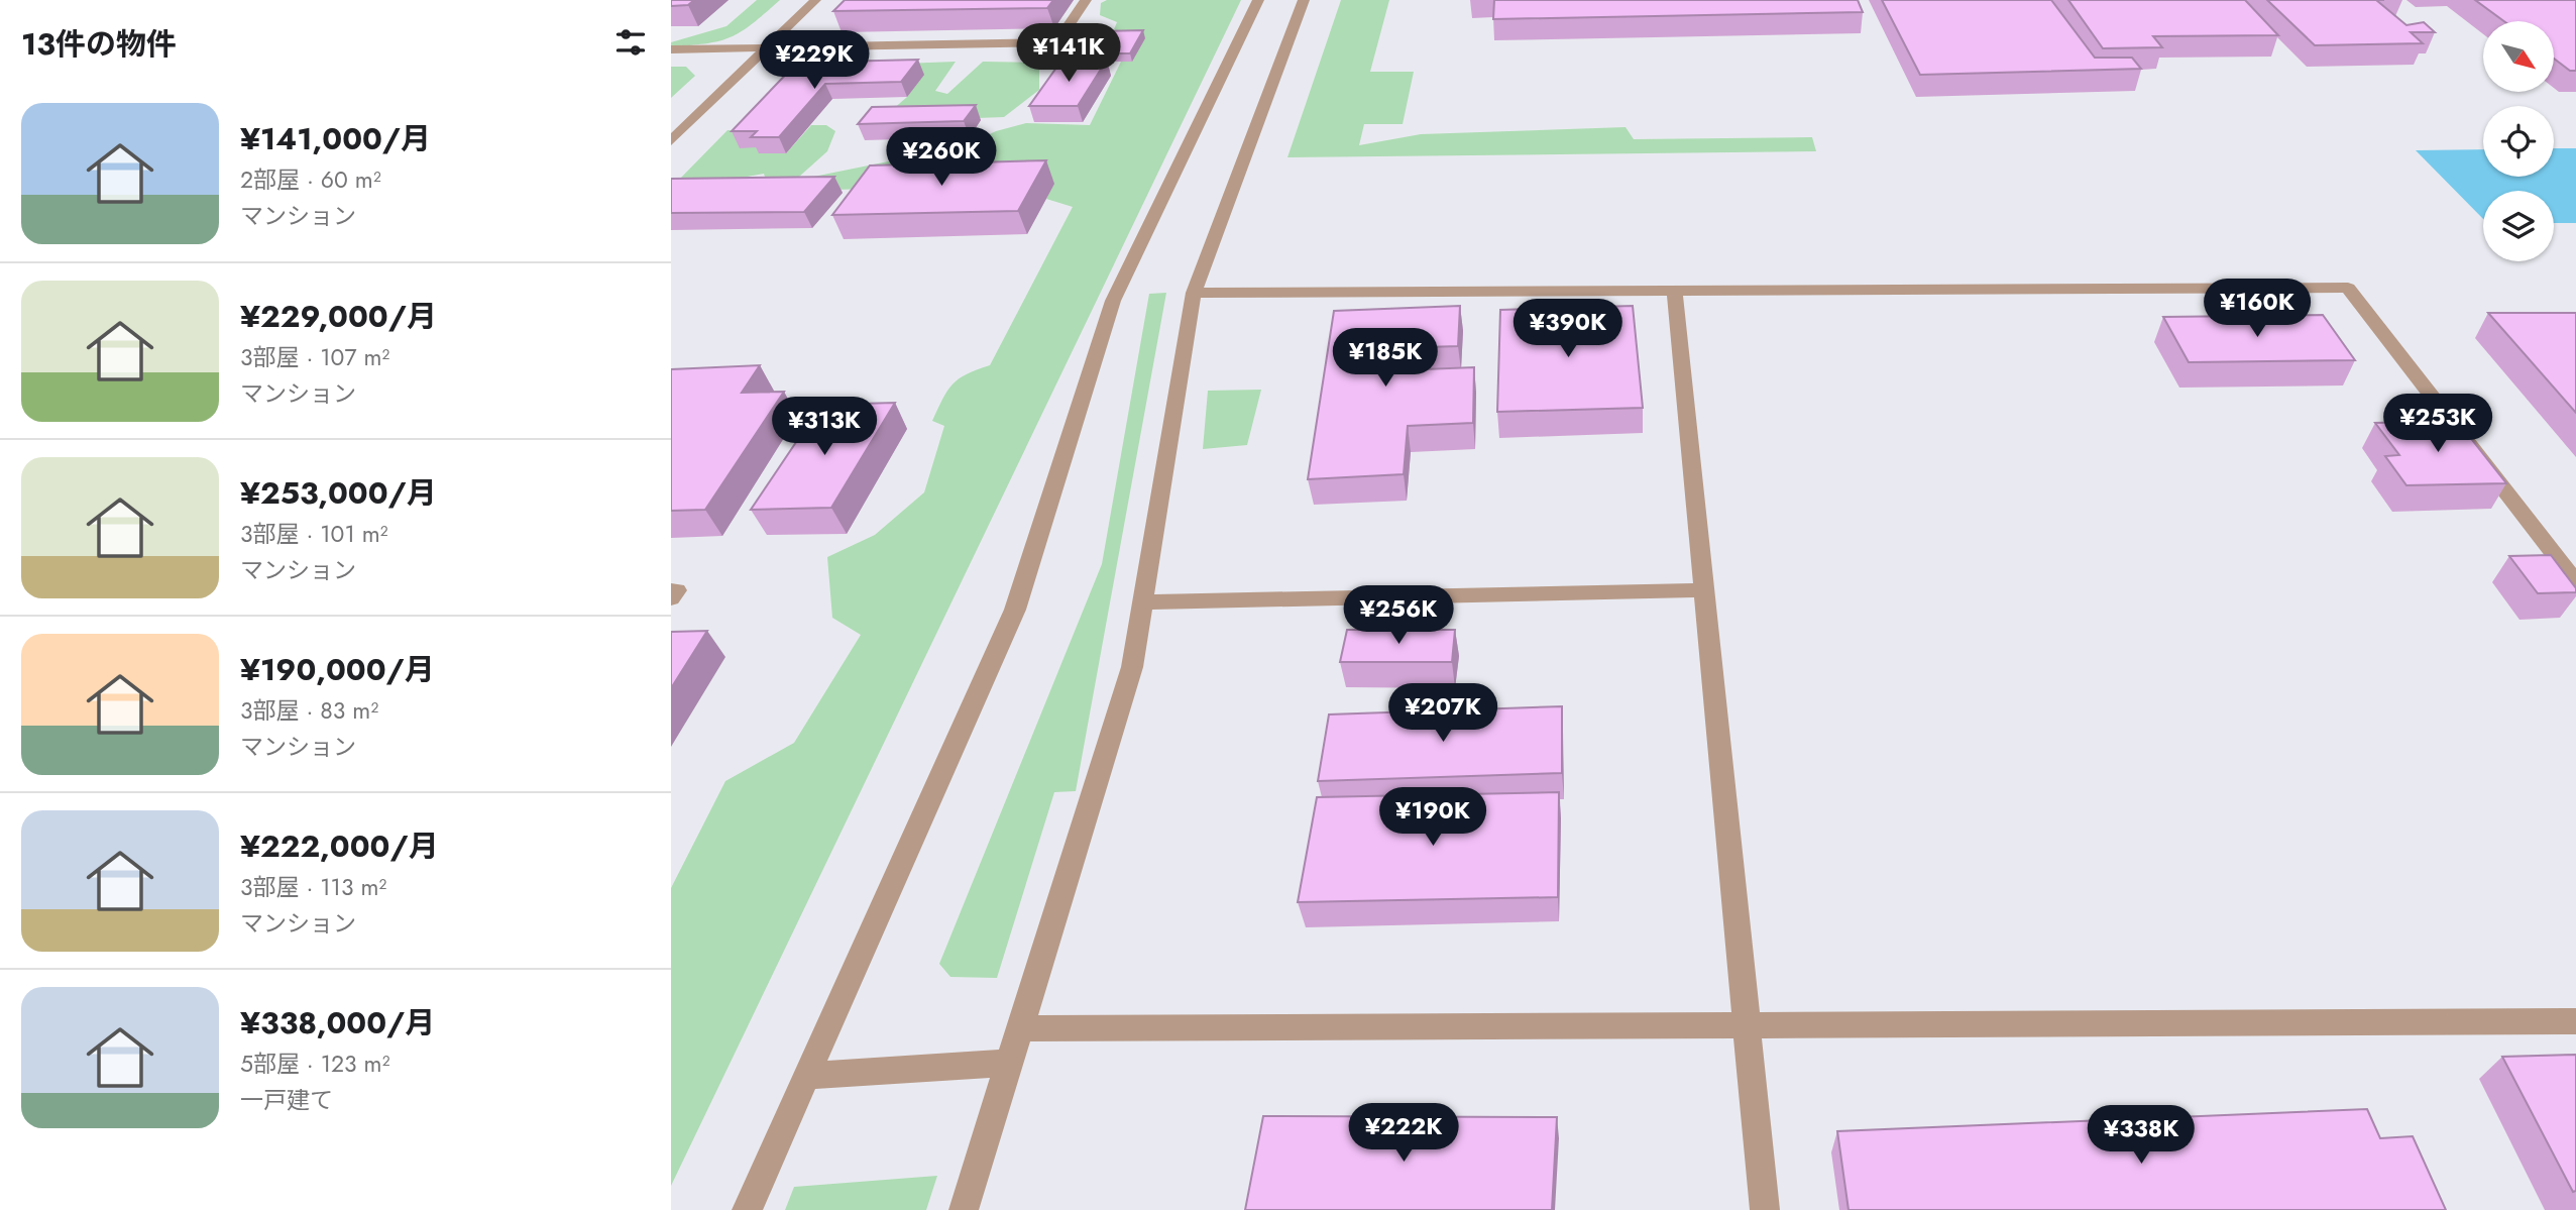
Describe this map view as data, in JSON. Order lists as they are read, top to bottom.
{
  "north": "bottom right",
  "page": {
    "heading": "13件の物件",
    "price": [
      "¥141K",
      "¥229K",
      "¥260K",
      "¥160K",
      "¥390K",
      "¥185K",
      "¥253K",
      "¥313K",
      "¥256K",
      "¥207K",
      "¥190K",
      "¥222K",
      "¥338K"
    ],
    "list": [
      {
        "name": "¥141,000/月",
        "note": "2部屋 · 60 m² · マンション"
      },
      {
        "name": "¥229,000/月",
        "note": "3部屋 · 107 m² · マンション"
      },
      {
        "name": "¥253,000/月",
        "note": "3部屋 · 101 m² · マンション"
      },
      {
        "name": "¥190,000/月",
        "note": "3部屋 · 83 m² · マンション"
      },
      {
        "name": "¥222,000/月",
        "note": "3部屋 · 113 m² · マンション"
      },
      {
        "name": "¥338,000/月",
        "note": "5部屋 · 123 m² · 一戸建て"
      }
    ]
  }
}
